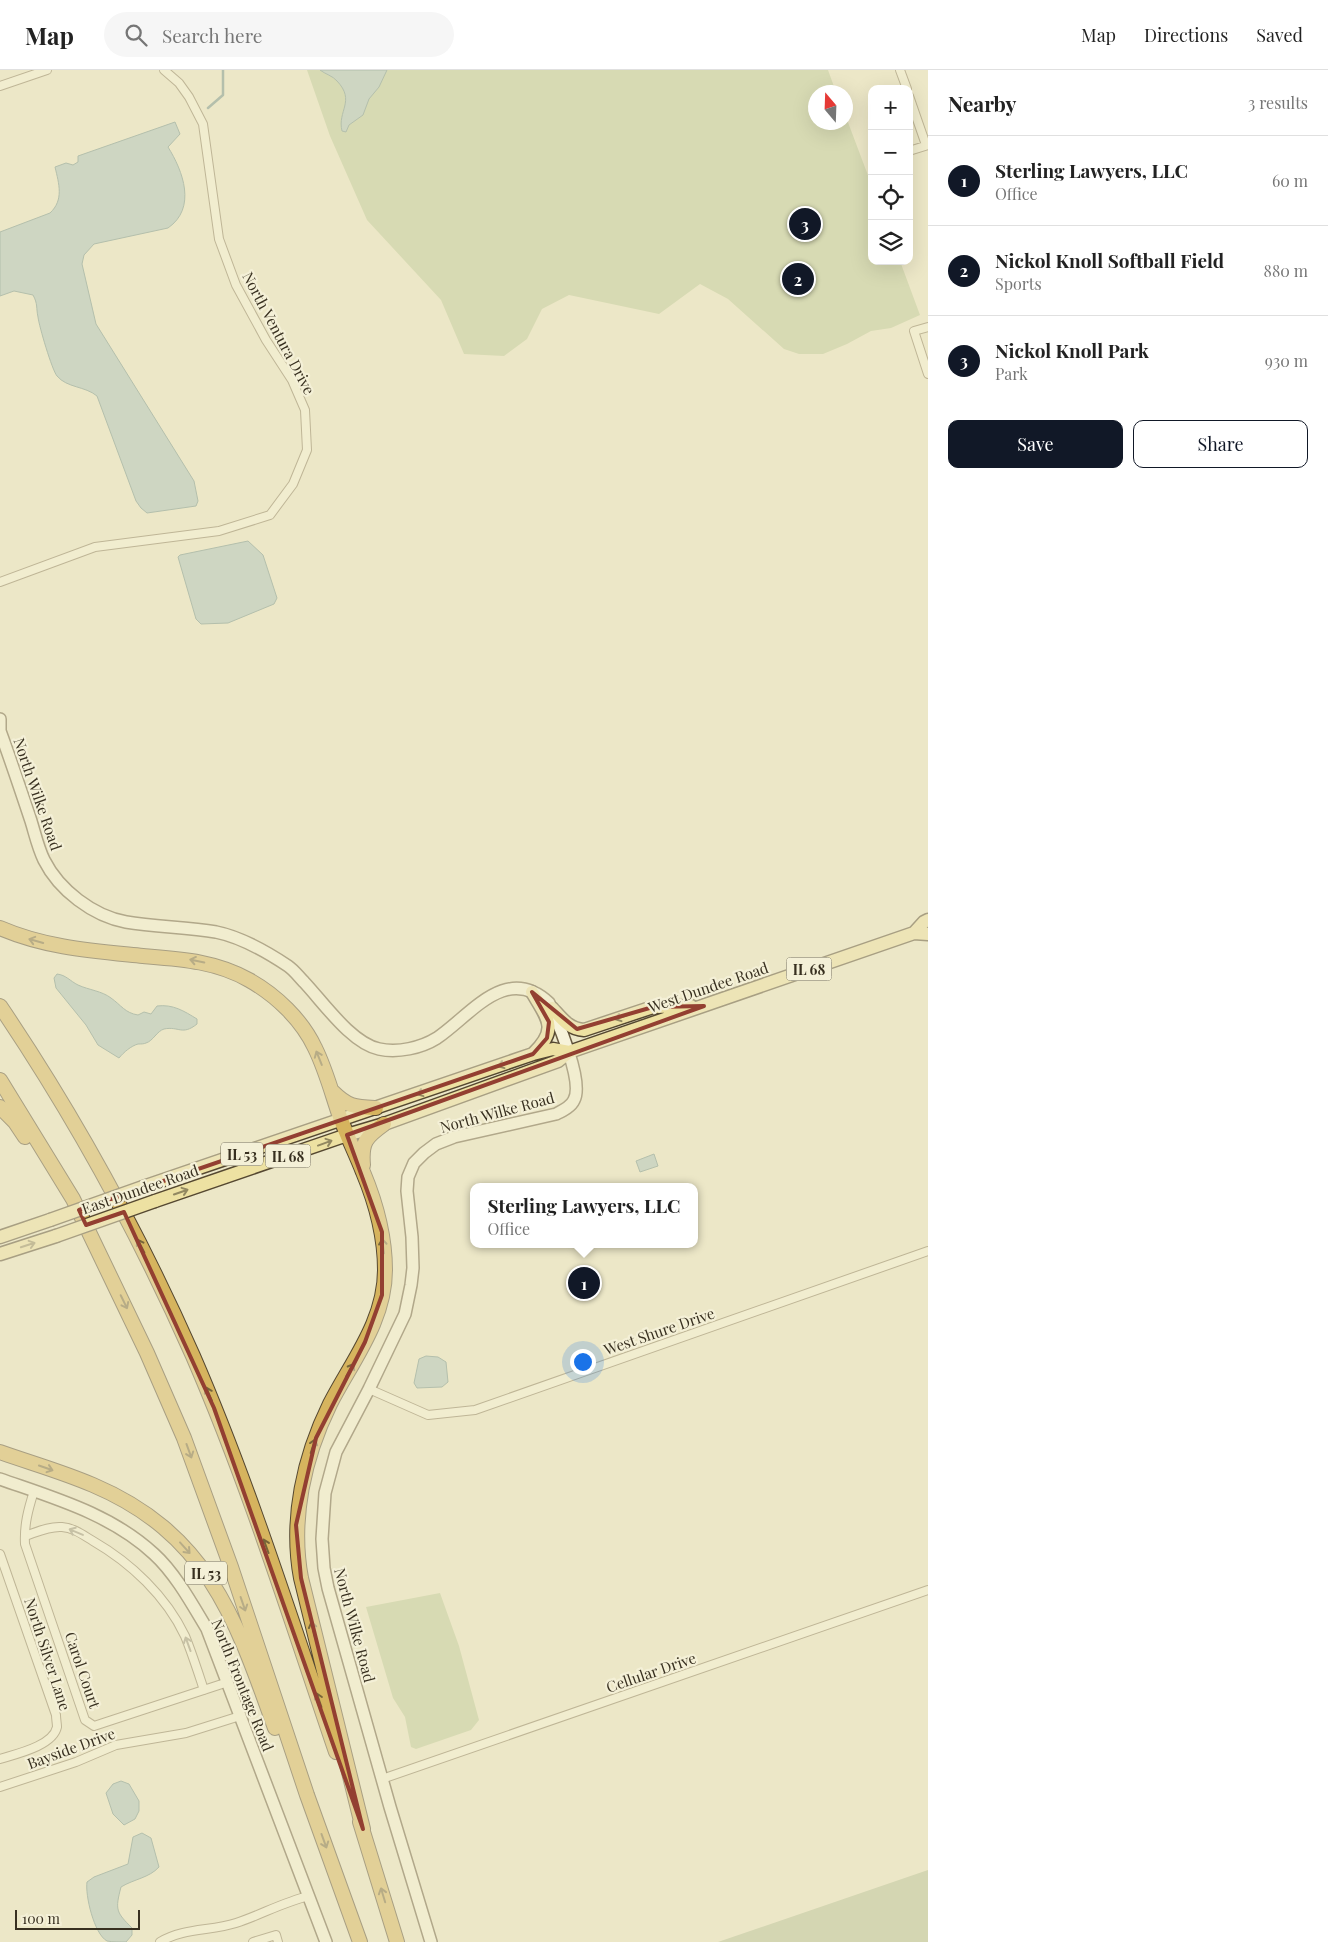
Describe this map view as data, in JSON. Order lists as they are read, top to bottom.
{
  "streets": {
    "highway": ["IL 53"],
    "main road": ["IL 68", "West Dundee Road", "East Dundee Road"],
    "street": [
      "North Ventura Drive",
      "North Wilke Road",
      "West Shure Drive",
      "North Silver Lane",
      "Carol Court",
      "Cellular Drive",
      "North Frontage Road",
      "Bayside Drive"
    ]
  },
  "crossings": [
    ["North Wilke Road", "West Dundee Road"],
    ["North Wilke Road", "West Shure Drive"],
    ["North Wilke Road", "Cellular Drive"],
    ["West Dundee Road", "East Dundee Road"],
    ["Carol Court", "North Frontage Road"],
    ["North Frontage Road", "Bayside Drive"]
  ],
  "scale_bar": "100 m",
  "north": "top",
  "page": {
    "header": "Map",
    "search": "Search here",
    "nav": ["Map", "Directions", "Saved"],
    "heading": ["Nearby", "3 results"],
    "map_buttons": ["+", "−"],
    "list": [
      {
        "mark": "1",
        "name": "Sterling Lawyers, LLC",
        "note": "Office",
        "value": "60 m"
      },
      {
        "mark": "2",
        "name": "Nickol Knoll Softball Field",
        "note": "Sports",
        "value": "880 m"
      },
      {
        "mark": "3",
        "name": "Nickol Knoll Park",
        "note": "Park",
        "value": "930 m"
      }
    ],
    "pins": ["3", "2", "1"],
    "buttons": ["Save", "Share"],
    "popup": ["Sterling Lawyers, LLC", "Office"],
    "scale": "100 m"
  }
}
